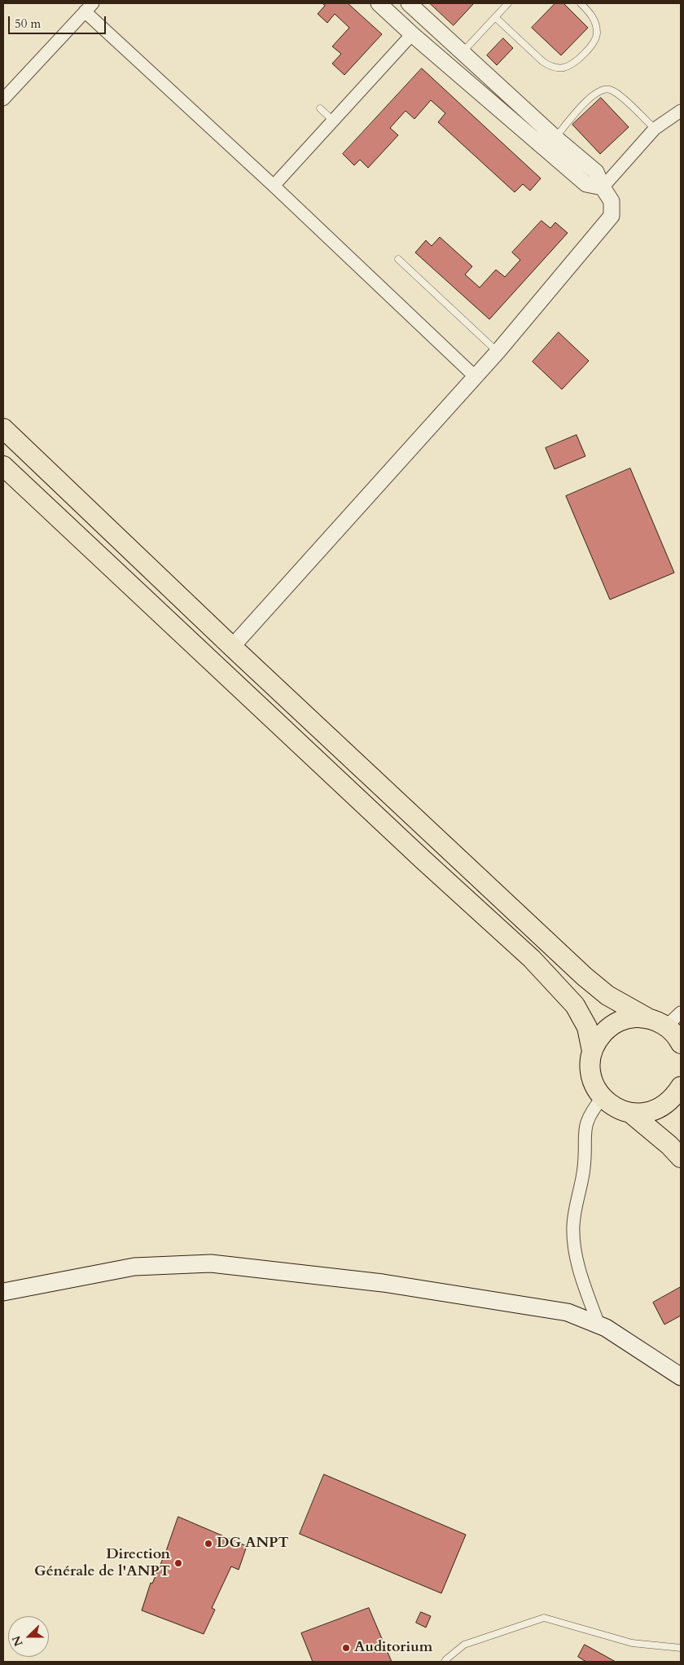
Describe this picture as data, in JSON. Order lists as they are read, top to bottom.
{
  "places": ["DG ANPT", "Direction Générale de l'ANPT", "Auditorium"],
  "scale_bar": "50 m",
  "north": "left"
}
